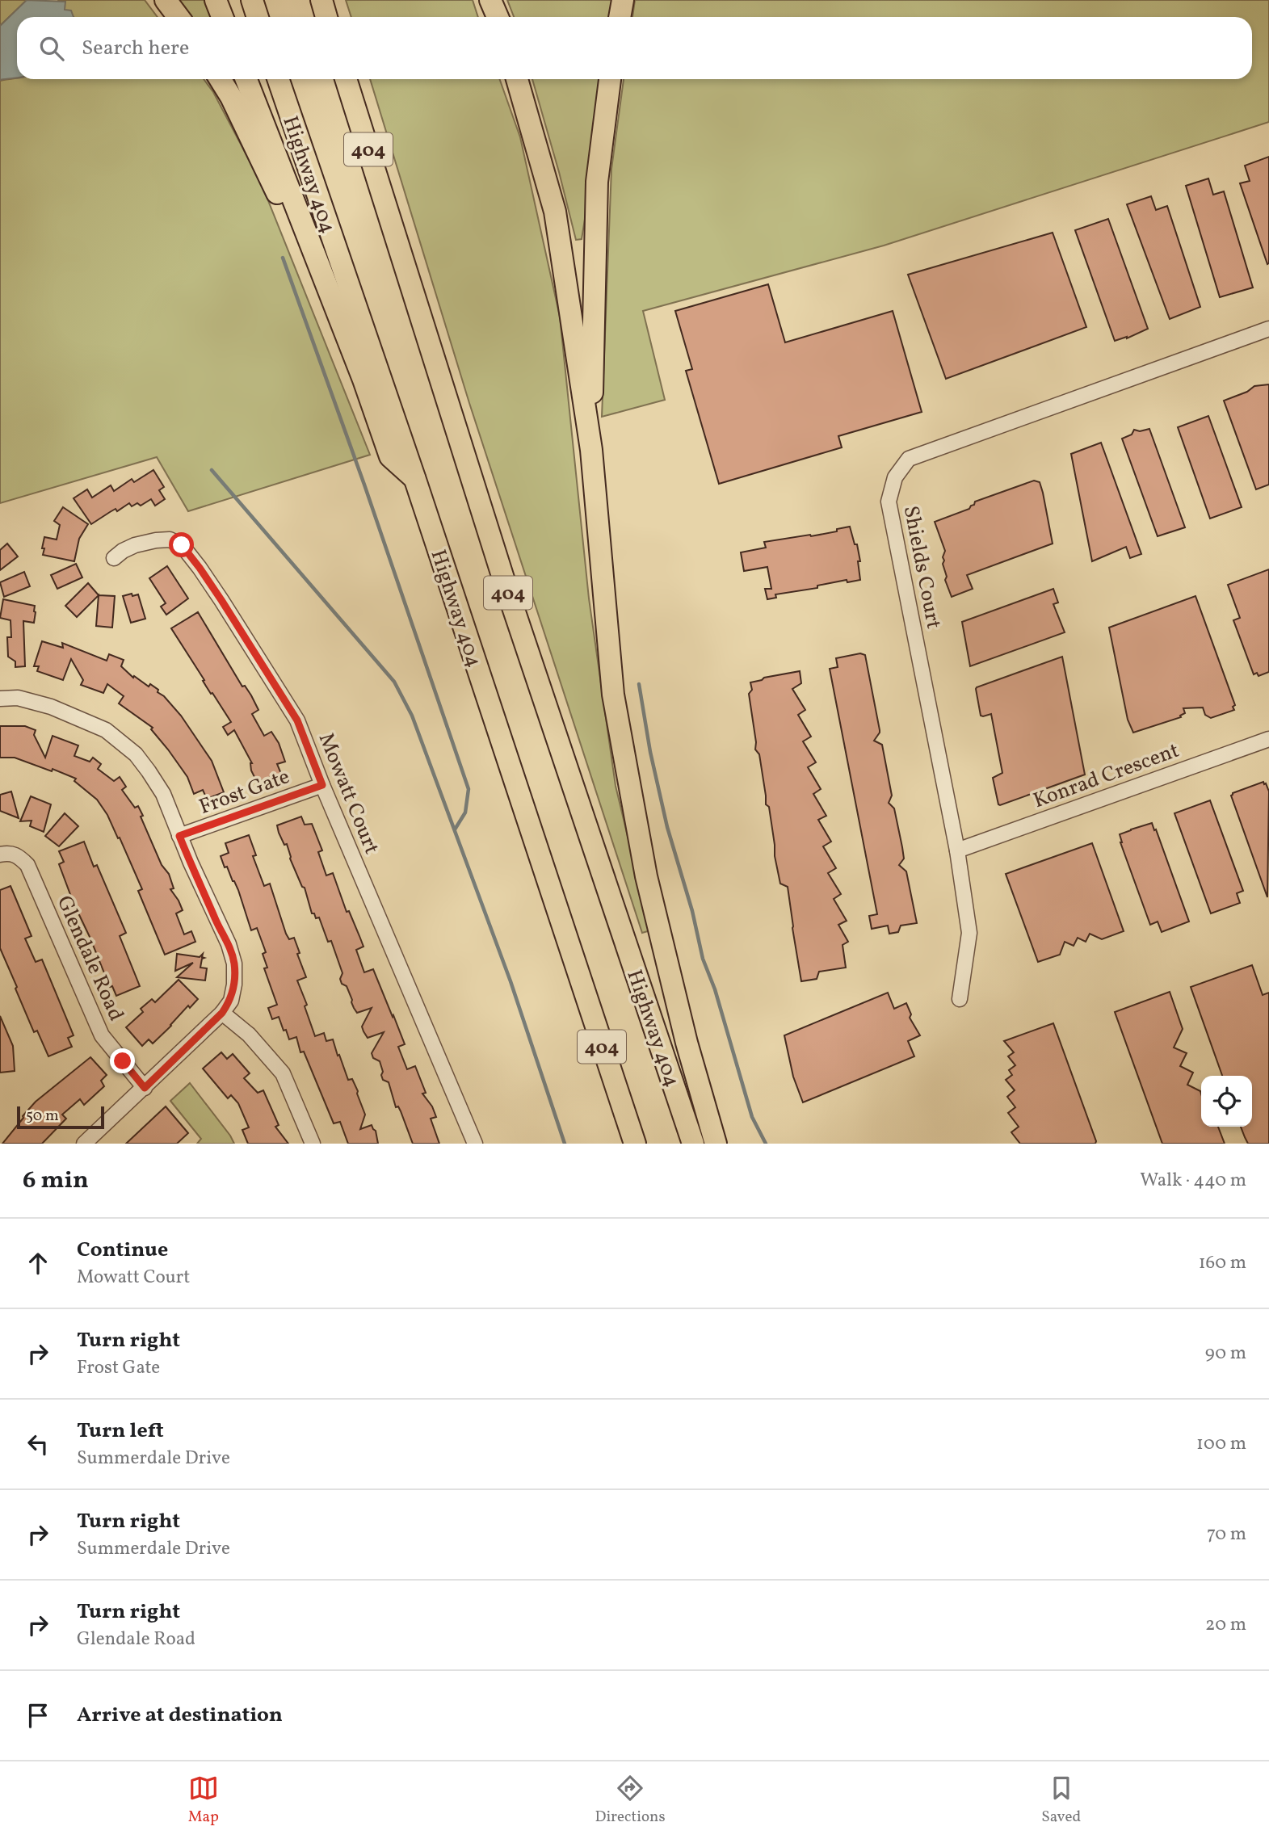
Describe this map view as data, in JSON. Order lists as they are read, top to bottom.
{
  "streets": {
    "highway": ["404", "Highway 404"],
    "street": [
      "Shields Court",
      "Konrad Crescent",
      "Frost Gate",
      "Mowatt Court",
      "Glendale Road"
    ]
  },
  "crossings": [
    ["Shields Court", "Konrad Crescent"],
    ["Frost Gate", "Mowatt Court"]
  ],
  "scale_bar": "50 m",
  "page": {
    "search": "Search here",
    "scale": "50 m",
    "heading": ["6 min", "Walk · 440 m"],
    "list": [
      ["Continue", "Mowatt Court", "160 m"],
      ["Turn right", "Frost Gate", "90 m"],
      ["Turn left", "Summerdale Drive", "100 m"],
      ["Turn right", "Summerdale Drive", "70 m"],
      ["Turn right", "Glendale Road", "20 m"],
      "Arrive at destination"
    ],
    "nav": ["Map", "Directions", "Saved"]
  }
}
